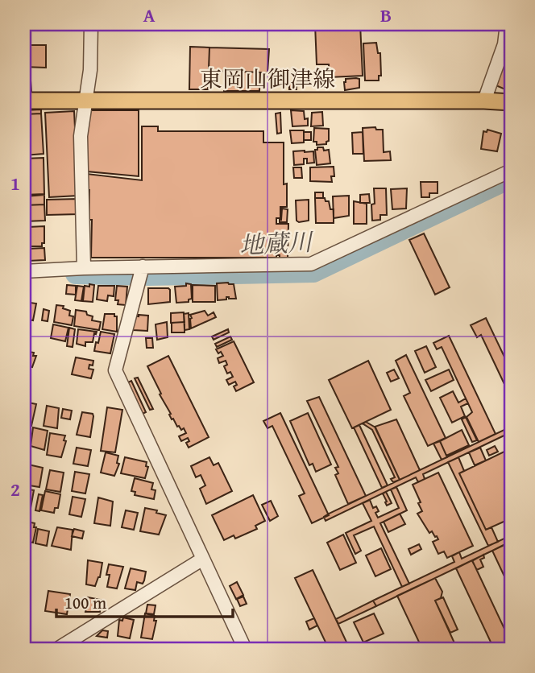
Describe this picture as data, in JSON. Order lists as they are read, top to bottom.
{
  "streets": {
    "main road": ["東岡山御津線"]
  },
  "water": ["地蔵川"],
  "scale_bar": "100 m",
  "grid": {
    "columns": ["A", "B"],
    "rows": ["1", "2"]
  }
}
